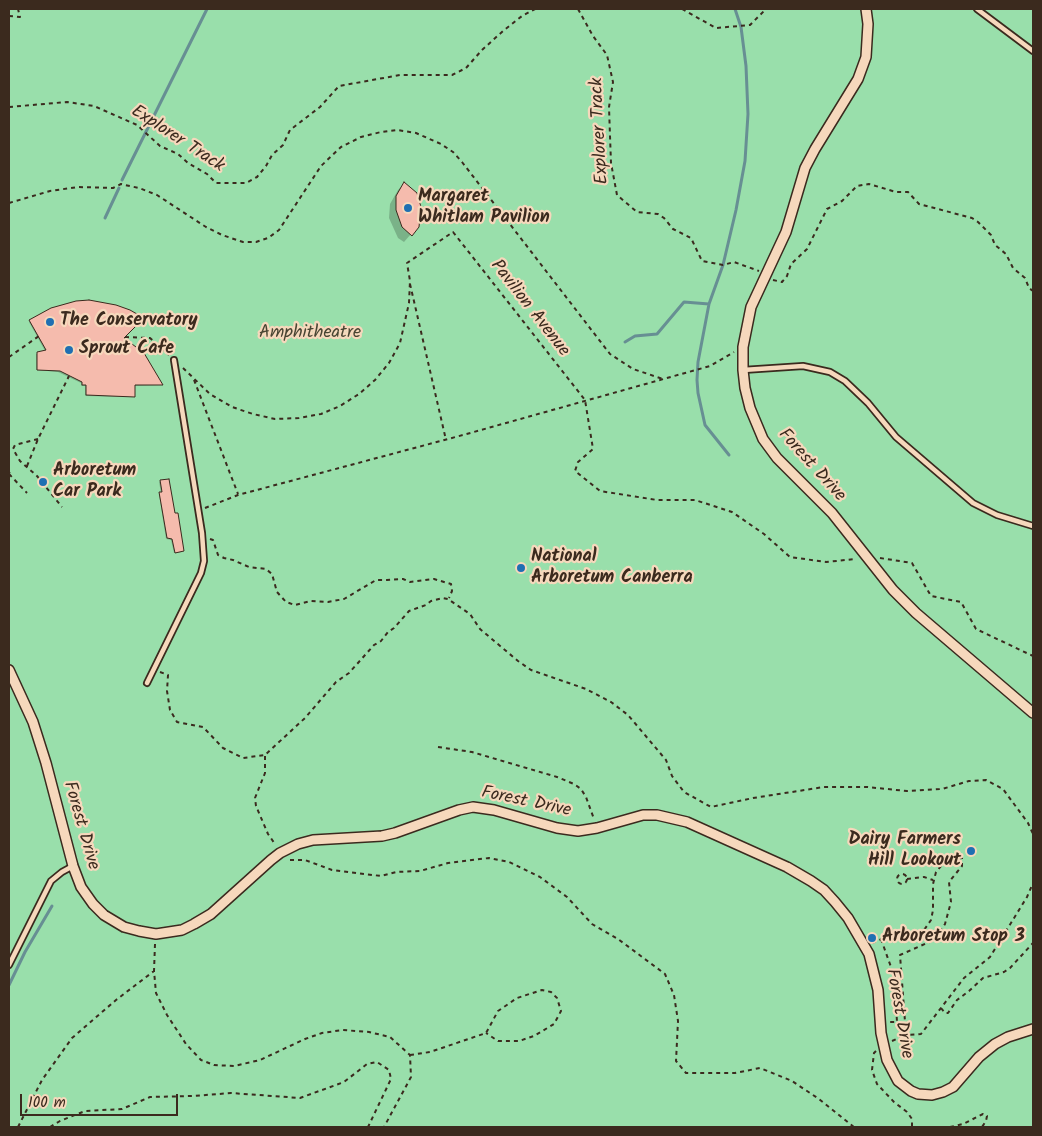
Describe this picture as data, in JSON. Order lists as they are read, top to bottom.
{
  "streets": {
    "street": ["Forest Drive"],
    "path": ["Explorer Track", "Pavilion Avenue"]
  },
  "crossings": [
    ["Explorer Track", "Forest Drive"]
  ],
  "parks": ["Amphitheatre"],
  "places": [
    "Margaret Whitlam Pavilion",
    "The Conservatory",
    "Sprout Cafe",
    "Arboretum Car Park",
    "National Arboretum Canberra",
    "Dairy Farmers Hill Lookout",
    "Arboretum Stop 3"
  ],
  "scale_bar": "100 m"
}
